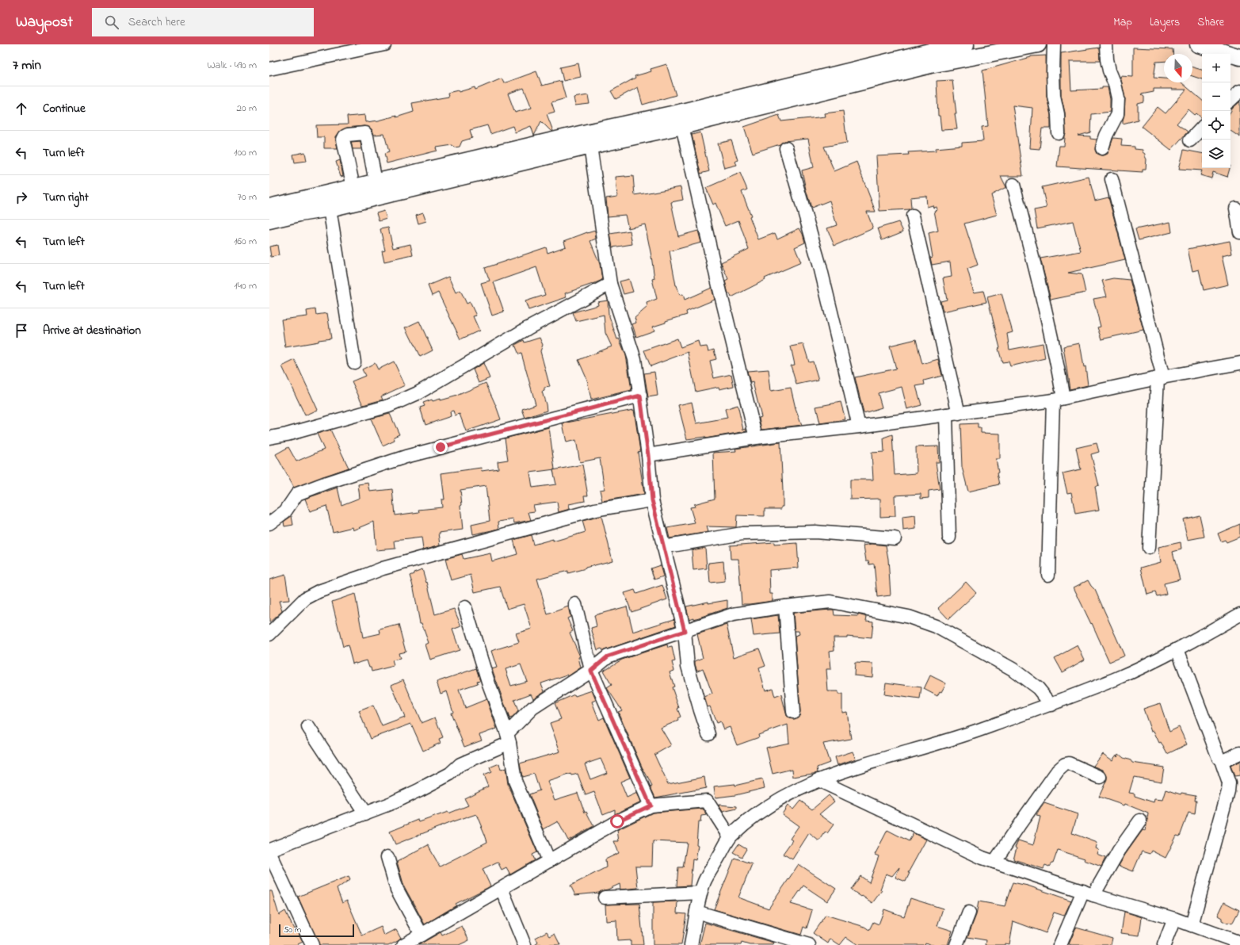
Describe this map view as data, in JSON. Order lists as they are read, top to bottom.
{
  "scale_bar": "50 m",
  "north": "bottom",
  "page": {
    "header": "Waypost",
    "search": "Search here",
    "nav": ["Map", "Layers", "Share"],
    "heading": ["7 min", "Walk · 490 m"],
    "map_buttons": ["+", "−"],
    "list": [
      ["Continue", "20 m"],
      ["Turn left", "100 m"],
      ["Turn right", "70 m"],
      ["Turn left", "160 m"],
      ["Turn left", "140 m"],
      "Arrive at destination"
    ],
    "scale": "50 m"
  }
}
